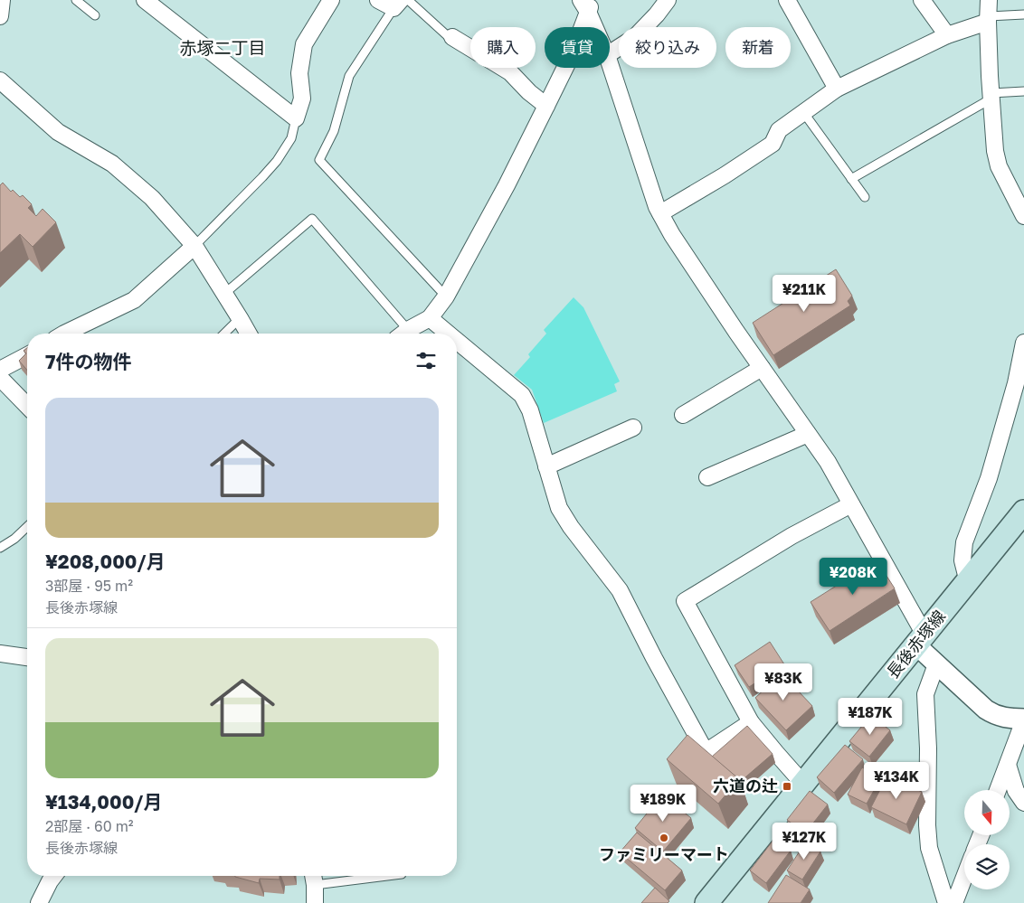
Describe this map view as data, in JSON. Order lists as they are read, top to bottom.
{
  "streets": {
    "main road": ["長後赤塚線"]
  },
  "districts": ["赤塚二丁目"],
  "places": {
    "transit": ["六道の辻"],
    "other": ["ファミリーマート"]
  },
  "north": "bottom",
  "page": {
    "chip": [
      "購入",
      "賃貸",
      "絞り込み",
      "新着"
    ],
    "price": [
      "¥211K",
      "¥208K",
      "¥83K",
      "¥187K",
      "¥134K",
      "¥189K",
      "¥127K"
    ],
    "heading": "7件の物件",
    "list": [
      {
        "name": "¥208,000/月",
        "note": "3部屋 · 95 m² · 長後赤塚線"
      },
      {
        "name": "¥134,000/月",
        "note": "2部屋 · 60 m² · 長後赤塚線"
      }
    ]
  }
}
